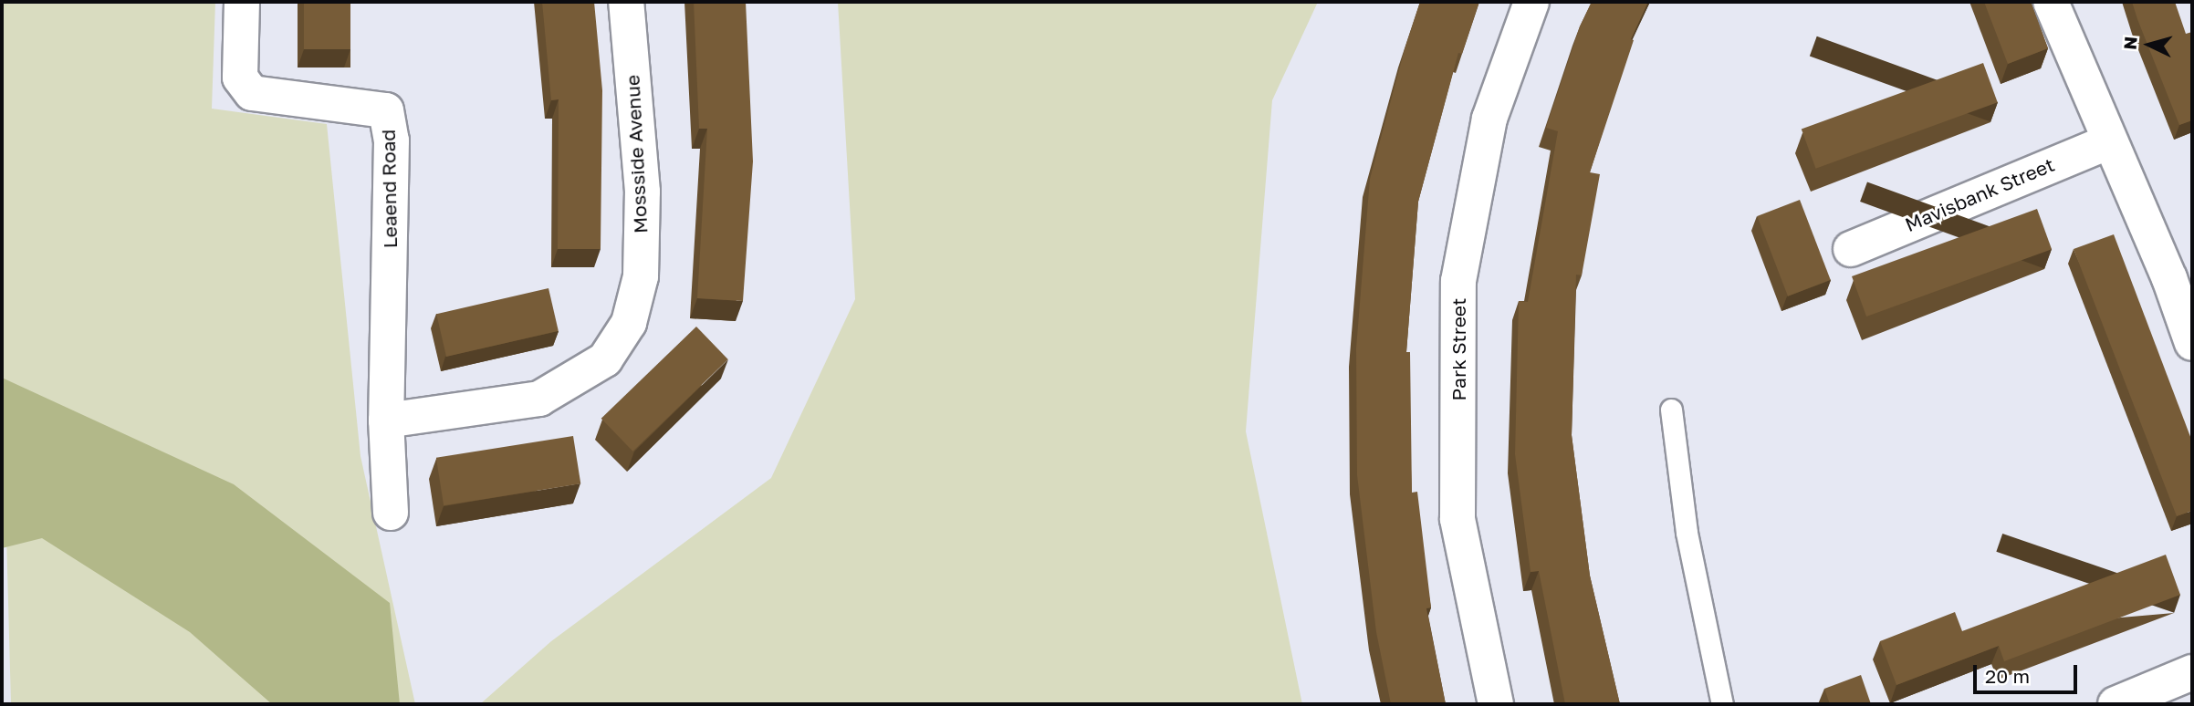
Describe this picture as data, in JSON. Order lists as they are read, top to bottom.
{
  "streets": {
    "street": [
      "Mossside Avenue",
      "Leaend Road",
      "Mavisbank Street",
      "Park Street"
    ]
  },
  "crossings": [
    ["Mossside Avenue", "Leaend Road"]
  ],
  "scale_bar": "20 m",
  "north": "left"
}
